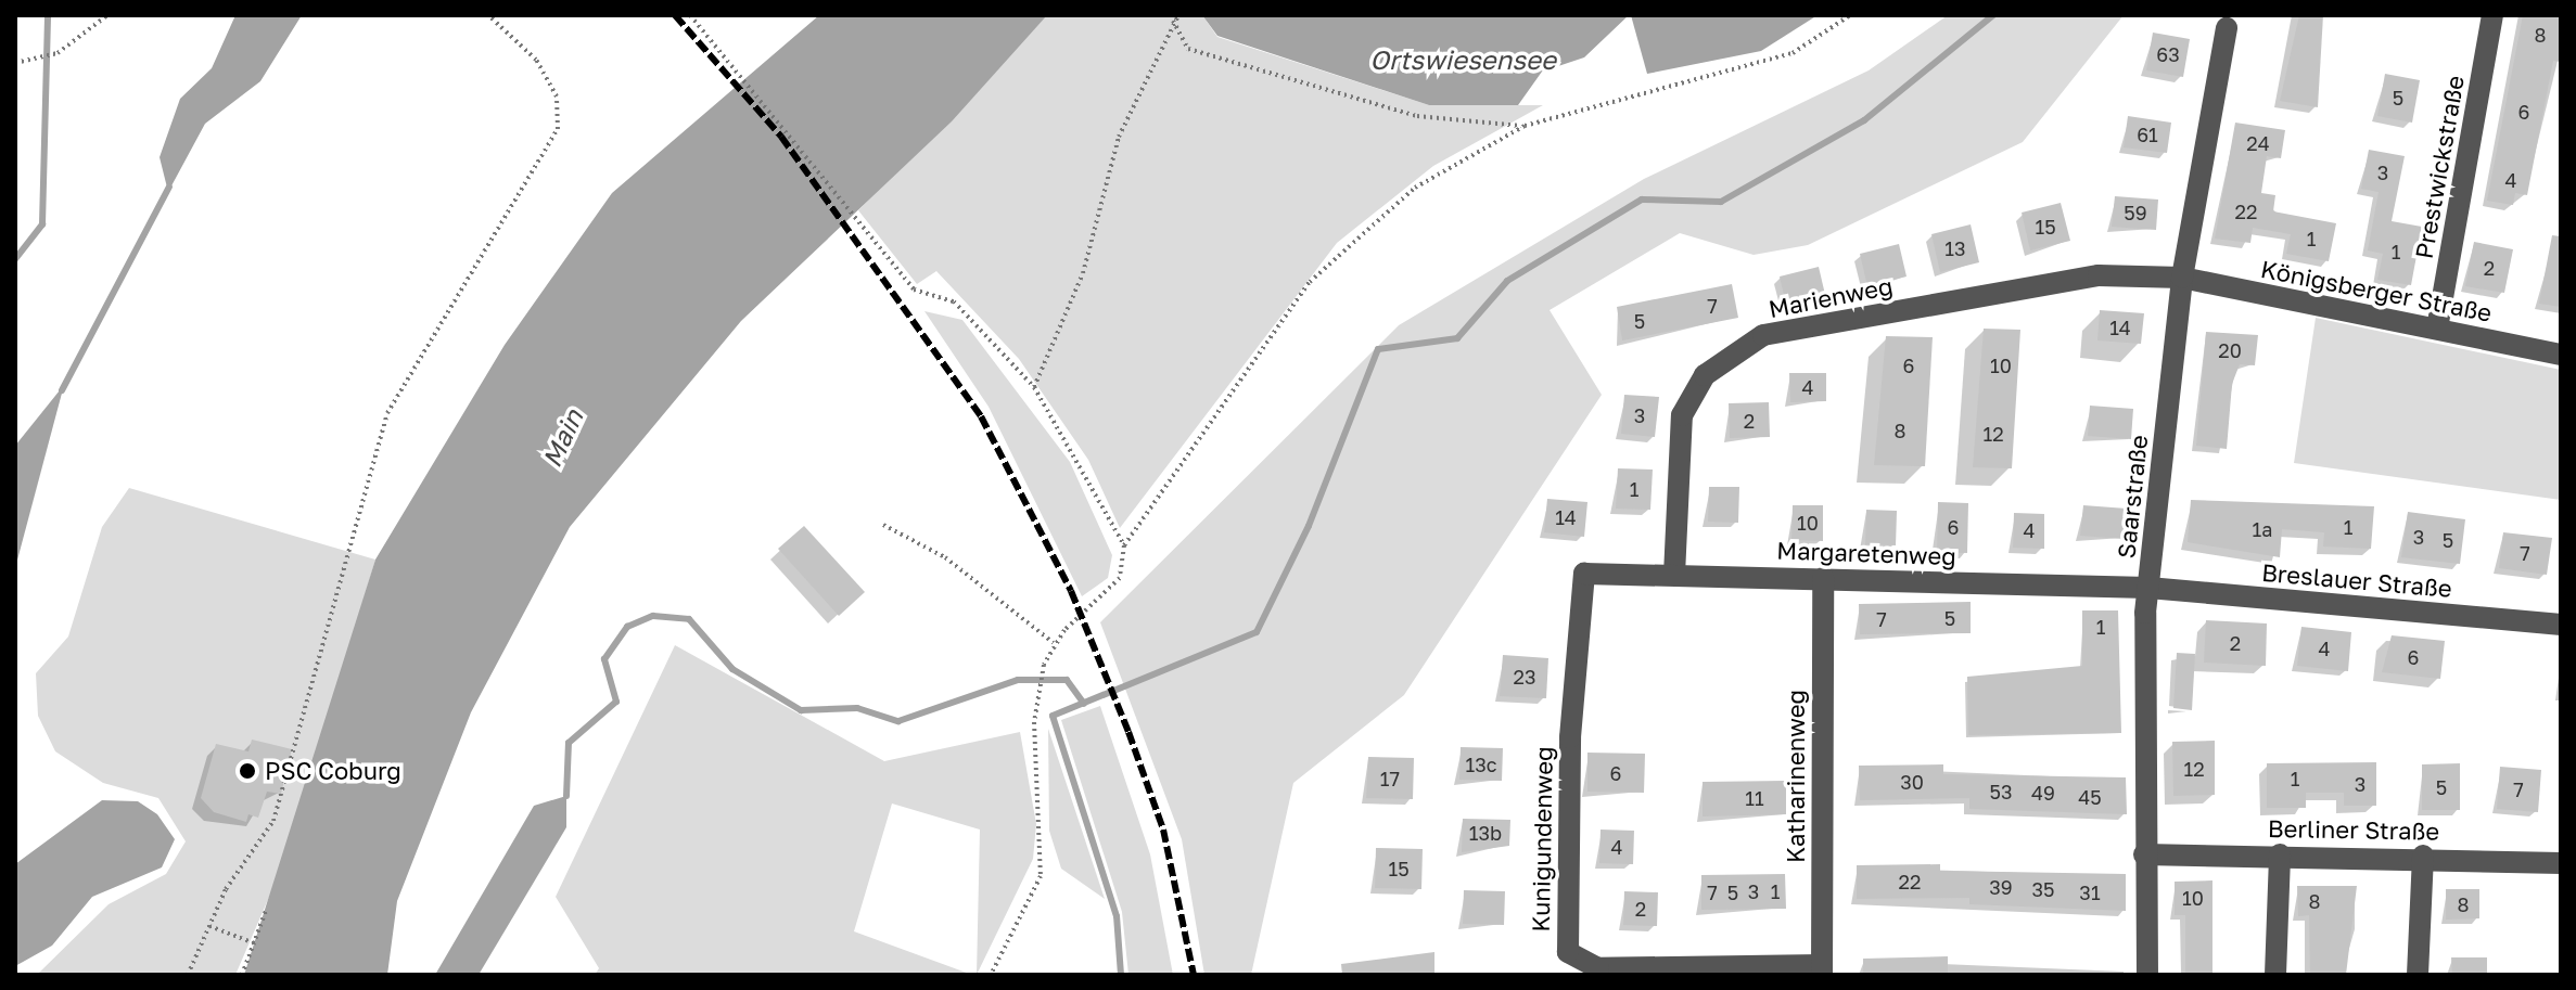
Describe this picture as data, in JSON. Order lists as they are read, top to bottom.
{
  "streets": {
    "street": [
      "Prestwickstraße",
      "Königsberger Straße",
      "Marienweg",
      "Saarstraße",
      "Margaretenweg",
      "Breslauer Straße",
      "Katharinenweg",
      "Berliner Straße",
      "Kunigundenweg"
    ]
  },
  "crossings": [
    ["Prestwickstraße", "Königsberger Straße"],
    ["Königsberger Straße", "Marienweg"],
    ["Königsberger Straße", "Saarstraße"],
    ["Marienweg", "Saarstraße"],
    ["Marienweg", "Margaretenweg"],
    ["Saarstraße", "Margaretenweg"],
    ["Saarstraße", "Breslauer Straße"],
    ["Saarstraße", "Berliner Straße"],
    ["Margaretenweg", "Breslauer Straße"],
    ["Margaretenweg", "Katharinenweg"],
    ["Margaretenweg", "Kunigundenweg"],
    ["Katharinenweg", "Kunigundenweg"]
  ],
  "water": ["Ortswiesensee", "Main"],
  "places": ["PSC Coburg"],
  "house_numbers": [
    "8",
    "63",
    "5",
    "6",
    "61",
    "24",
    "3",
    "4",
    "22",
    "59",
    "15",
    "1",
    "13",
    "1",
    "2",
    "7",
    "5",
    "14",
    "20",
    "6",
    "10",
    "4",
    "3",
    "2",
    "8",
    "12",
    "1",
    "14",
    "10",
    "6",
    "1",
    "1a",
    "4",
    "3",
    "5",
    "7",
    "5",
    "7",
    "1",
    "2",
    "4",
    "6",
    "23",
    "13c",
    "12",
    "6",
    "17",
    "1",
    "30",
    "3",
    "5",
    "7",
    "53",
    "49",
    "45",
    "11",
    "13b",
    "4",
    "15",
    "22",
    "39",
    "35",
    "3",
    "1",
    "7",
    "5",
    "31",
    "10",
    "8",
    "8",
    "2"
  ]
}
